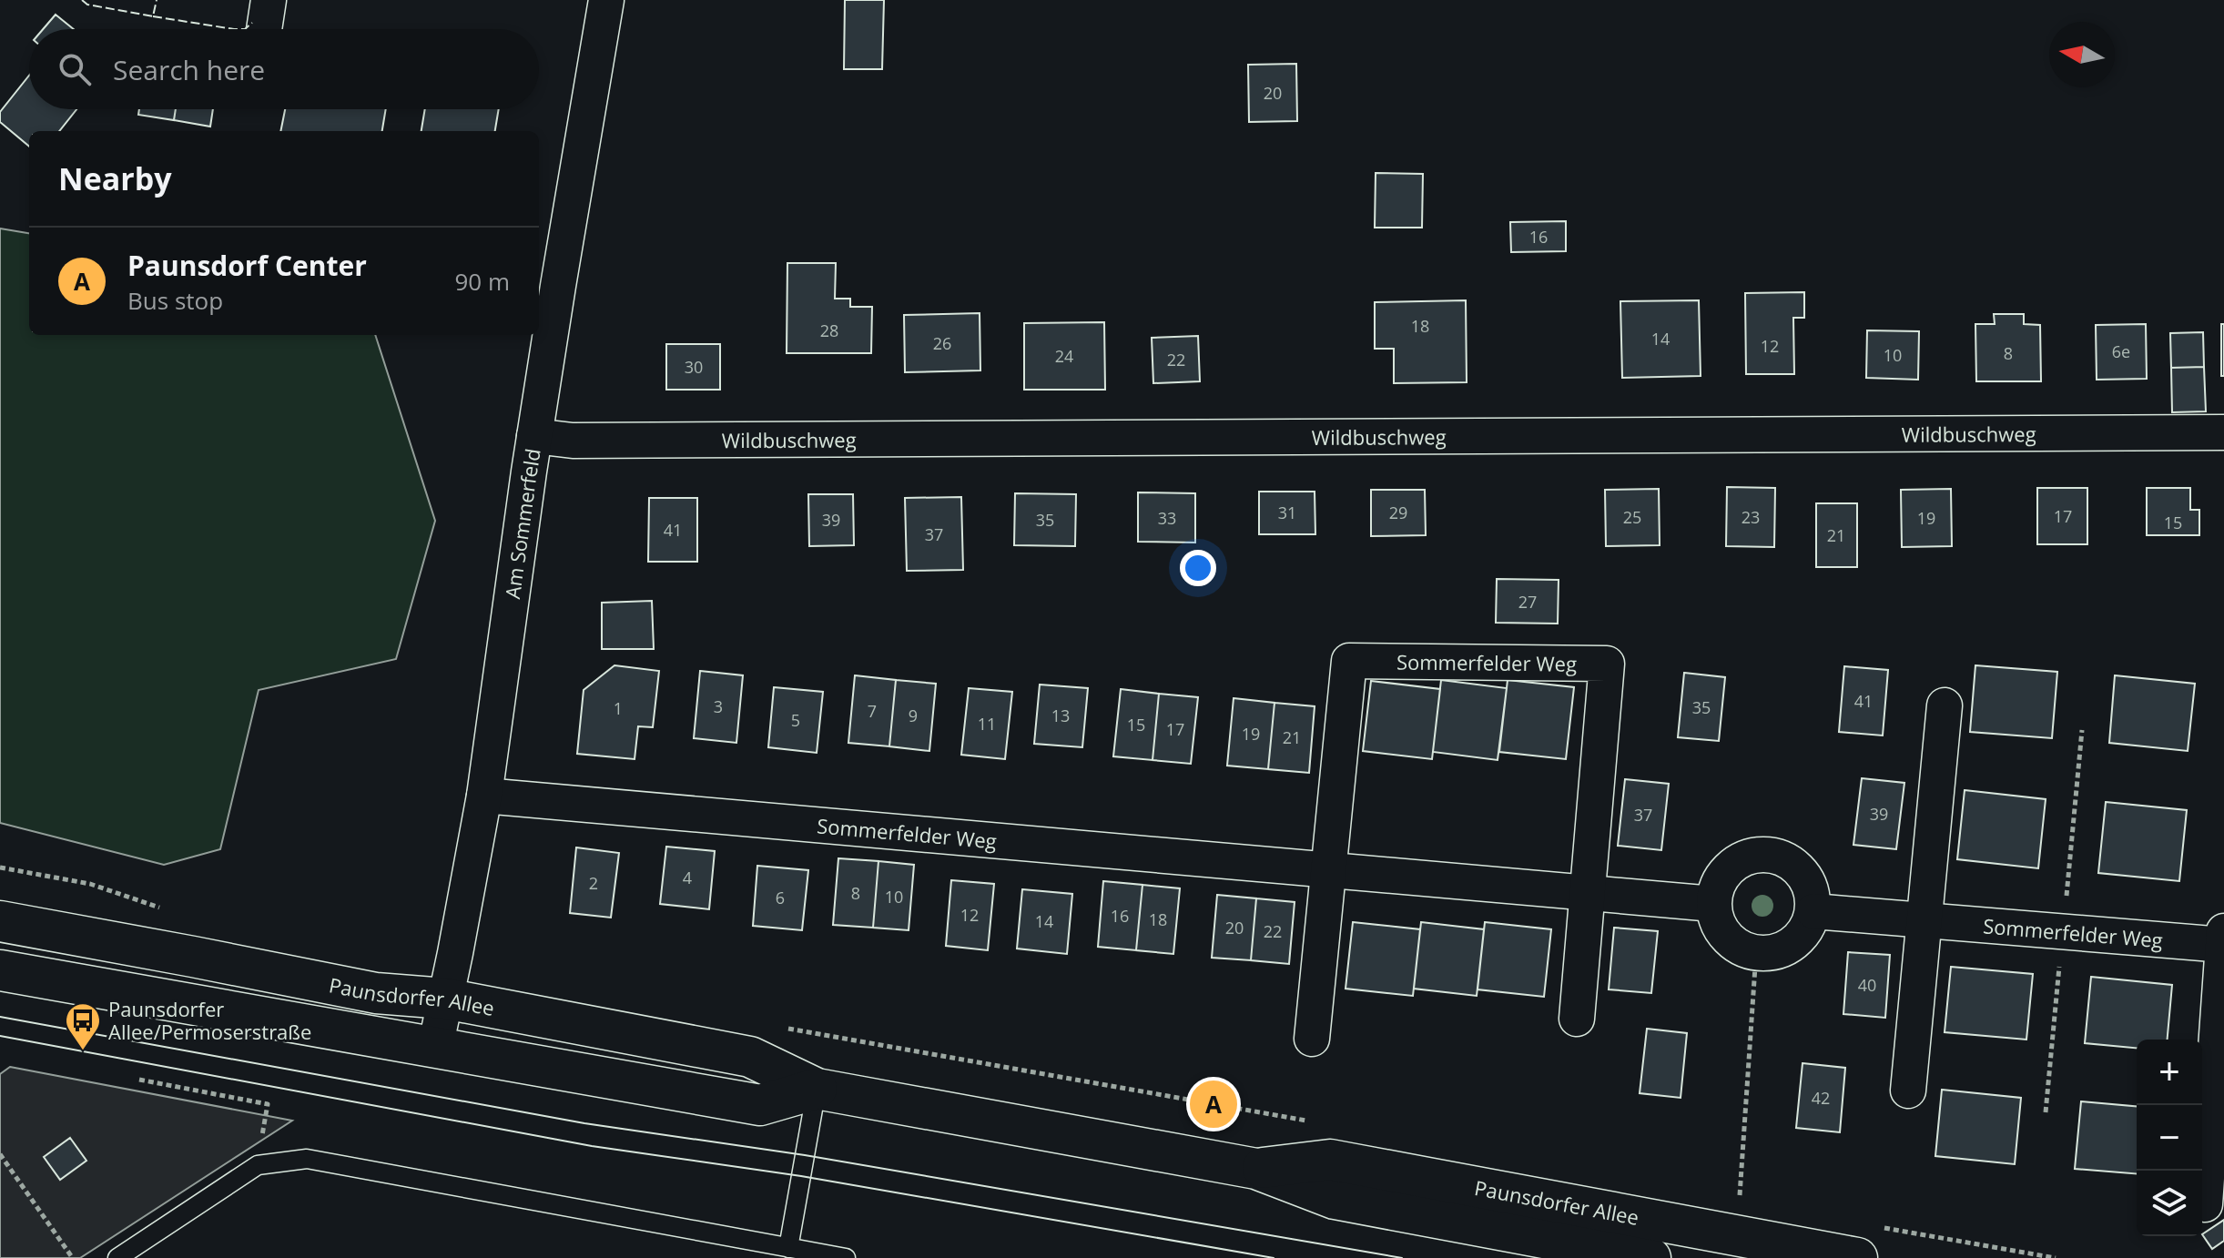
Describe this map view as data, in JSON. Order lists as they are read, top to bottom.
{
  "streets": {
    "main road": ["Paunsdorfer Allee"],
    "street": ["Wildbuschweg", "Am Sommerfeld", "Sommerfelder Weg"]
  },
  "crossings": [
    ["Wildbuschweg", "Am Sommerfeld"],
    ["Am Sommerfeld", "Sommerfelder Weg"],
    ["Am Sommerfeld", "Paunsdorfer Allee"]
  ],
  "places": {
    "bus stop": ["Paunsdorfer Allee/Permoserstraße"]
  },
  "house_numbers": [
    "20",
    "16",
    "18",
    "28",
    "14",
    "26",
    "12",
    "6e",
    "8",
    "10",
    "24",
    "22",
    "30",
    "31",
    "29",
    "17",
    "25",
    "23",
    "33",
    "19",
    "39",
    "35",
    "15",
    "41",
    "37",
    "21",
    "27",
    "41",
    "3",
    "35",
    "1",
    "7",
    "9",
    "13",
    "5",
    "11",
    "15",
    "17",
    "19",
    "21",
    "39",
    "37",
    "4",
    "2",
    "8",
    "10",
    "6",
    "12",
    "16",
    "18",
    "14",
    "20",
    "22",
    "40",
    "42"
  ],
  "north": "left",
  "page": {
    "search": "Search here",
    "heading": "Nearby",
    "list": [
      {
        "mark": "A",
        "name": "Paunsdorf Center",
        "note": "Bus stop",
        "value": "90 m"
      }
    ],
    "map_buttons": ["+", "−"],
    "pins": "A"
  }
}
